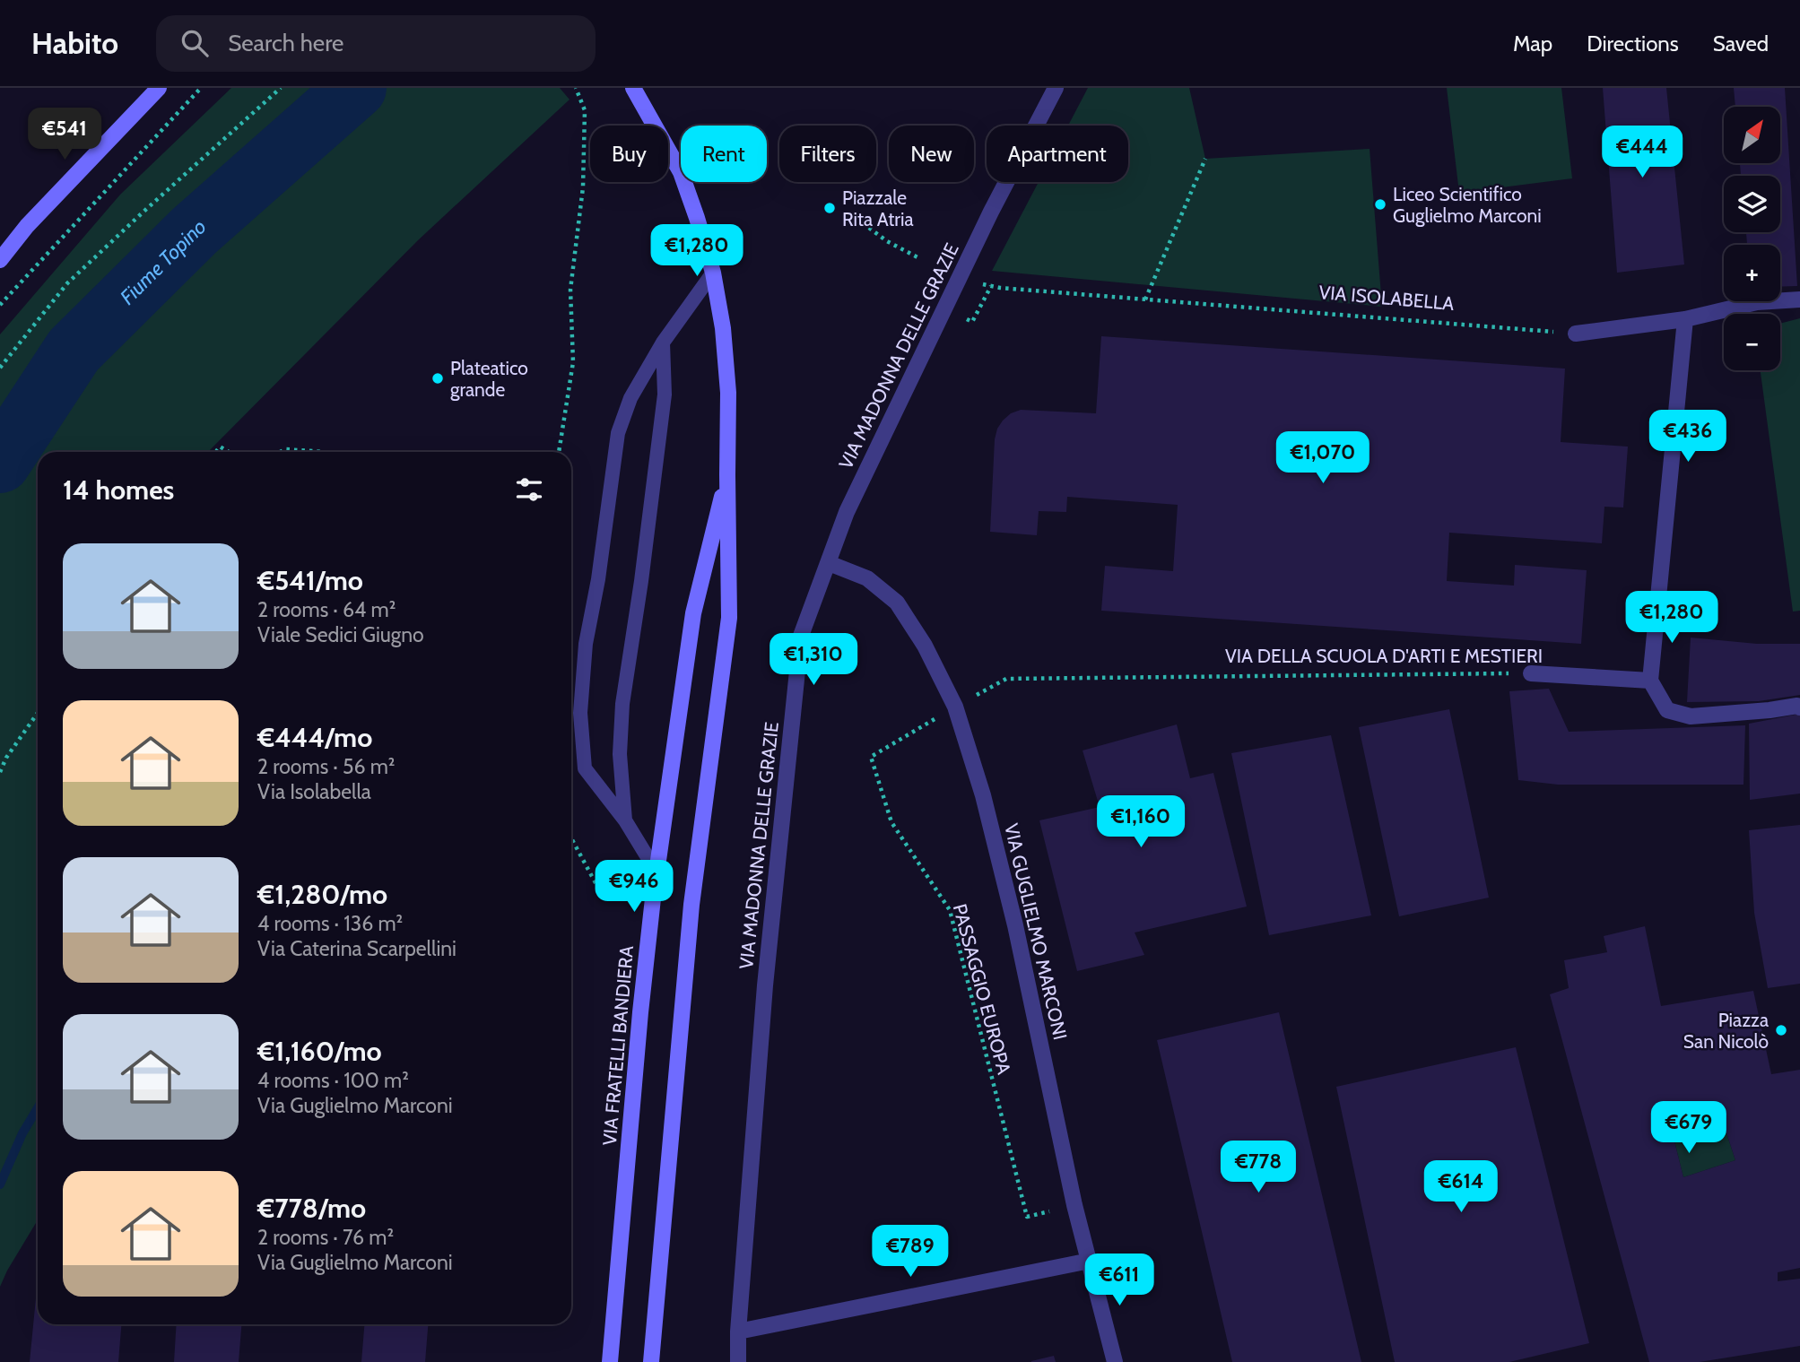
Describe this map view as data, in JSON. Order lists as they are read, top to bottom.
{
  "streets": {
    "main road": ["VIA FRATELLI BANDIERA"],
    "street": ["VIA MADONNA DELLE GRAZIE", "VIA DELLA SCUOLA D'ARTI E MESTIERI", "VIA GUGLIELMO MARCONI"],
    "path": ["VIA ISOLABELLA", "PASSAGGIO EUROPA"]
  },
  "crossings": [
    ["VIA MADONNA DELLE GRAZIE", "VIA GUGLIELMO MARCONI"],
    ["VIA DELLA SCUOLA D'ARTI E MESTIERI", "VIA GUGLIELMO MARCONI"],
    ["VIA DELLA SCUOLA D'ARTI E MESTIERI", "PASSAGGIO EUROPA"],
    ["VIA GUGLIELMO MARCONI", "PASSAGGIO EUROPA"]
  ],
  "water": ["Fiume Topino"],
  "places": [
    "Liceo Scientifico Guglielmo Marconi",
    "Piazzale Rita Atria",
    "Plateatico grande",
    "Piazza San Nicolò"
  ],
  "north": "top right",
  "page": {
    "header": "Habito",
    "search": "Search here",
    "nav": ["Map", "Directions", "Saved"],
    "map_buttons": ["+", "−"],
    "price": [
      "€541",
      "€444",
      "€1,280",
      "€436",
      "€1,070",
      "€1,280",
      "€1,310",
      "€1,160",
      "€946",
      "€679",
      "€778",
      "€614",
      "€789",
      "€611"
    ],
    "chip": [
      "Buy",
      "Rent",
      "Filters",
      "New",
      "Apartment"
    ],
    "heading": "14 homes",
    "list": [
      {
        "name": "€541/mo",
        "note": "2 rooms · 64 m² · Viale Sedici Giugno"
      },
      {
        "name": "€444/mo",
        "note": "2 rooms · 56 m² · Via Isolabella"
      },
      {
        "name": "€1,280/mo",
        "note": "4 rooms · 136 m² · Via Caterina Scarpellini"
      },
      {
        "name": "€1,160/mo",
        "note": "4 rooms · 100 m² · Via Guglielmo Marconi"
      },
      {
        "name": "€778/mo",
        "note": "2 rooms · 76 m² · Via Guglielmo Marconi"
      }
    ]
  }
}
